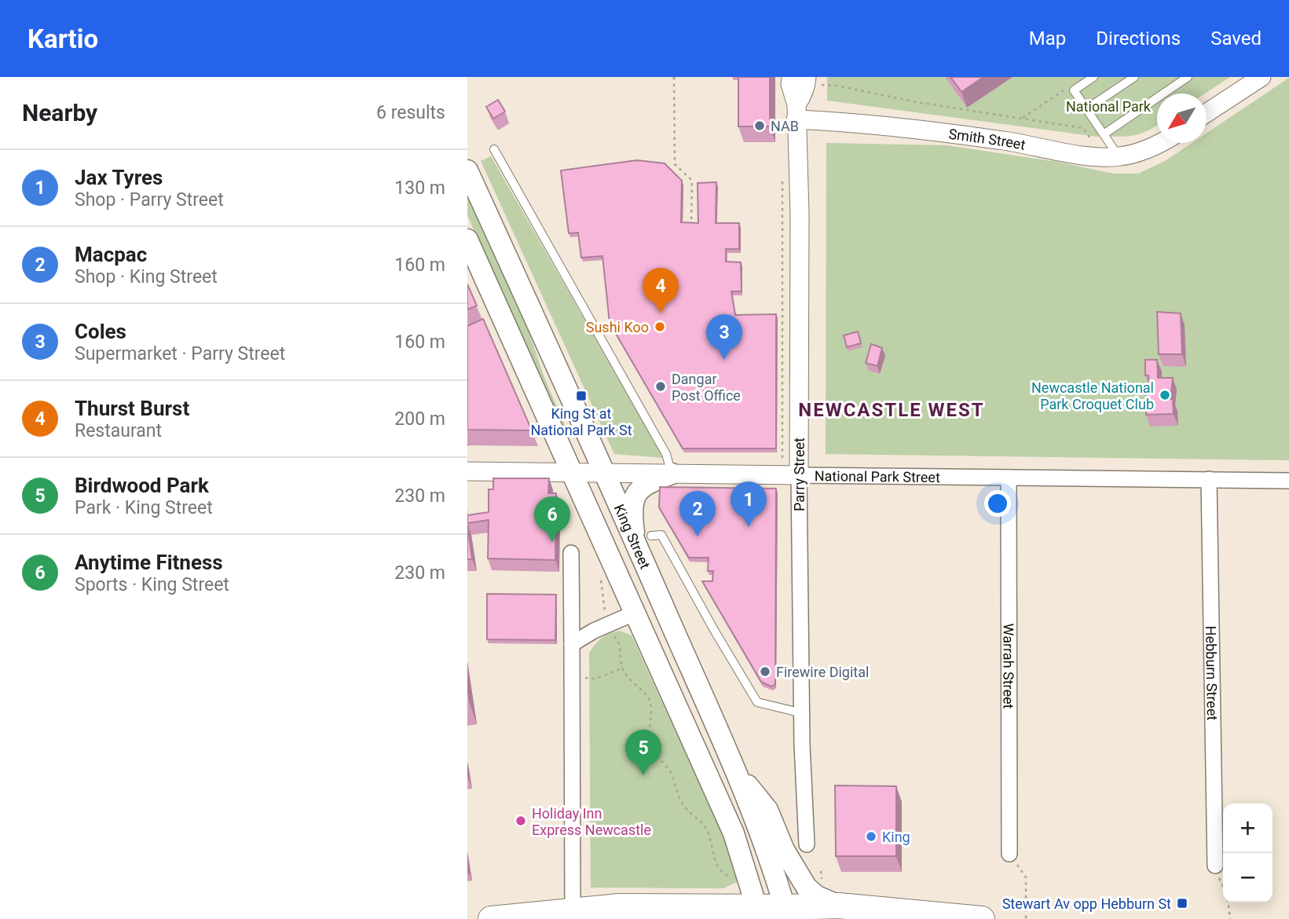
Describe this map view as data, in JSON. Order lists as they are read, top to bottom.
{
  "streets": {
    "main road": ["King Street"],
    "street": [
      "Smith Street",
      "Parry Street",
      "National Park Street",
      "Warrah Street",
      "Hebburn Street"
    ]
  },
  "crossings": [
    ["Smith Street", "Parry Street"],
    ["Parry Street", "National Park Street"],
    ["National Park Street", "King Street"],
    ["National Park Street", "Warrah Street"],
    ["National Park Street", "Hebburn Street"]
  ],
  "districts": ["NEWCASTLE WEST"],
  "parks": ["National Park"],
  "places": {
    "other": [
      "NAB",
      "Sushi Koo",
      "Dangar Post Office",
      "Newcastle National Park Croquet Club",
      "Firewire Digital",
      "Holiday Inn Express Newcastle",
      "King"
    ],
    "transit": ["King St at National Park St", "Stewart Av opp Hebburn St"]
  },
  "north": "bottom left",
  "page": {
    "header": "Kartio",
    "nav": ["Map", "Directions", "Saved"],
    "heading": ["Nearby", "6 results"],
    "list": [
      {
        "mark": "1",
        "name": "Jax Tyres",
        "note": "Shop · Parry Street",
        "value": "130 m"
      },
      {
        "mark": "2",
        "name": "Macpac",
        "note": "Shop · King Street",
        "value": "160 m"
      },
      {
        "mark": "3",
        "name": "Coles",
        "note": "Supermarket · Parry Street",
        "value": "160 m"
      },
      {
        "mark": "4",
        "name": "Thurst Burst",
        "note": "Restaurant",
        "value": "200 m"
      },
      {
        "mark": "5",
        "name": "Birdwood Park",
        "note": "Park · King Street",
        "value": "230 m"
      },
      {
        "mark": "6",
        "name": "Anytime Fitness",
        "note": "Sports · King Street",
        "value": "230 m"
      }
    ],
    "pins": [
      "4",
      "3",
      "1",
      "2",
      "6",
      "5"
    ],
    "map_buttons": ["+", "−"]
  }
}
